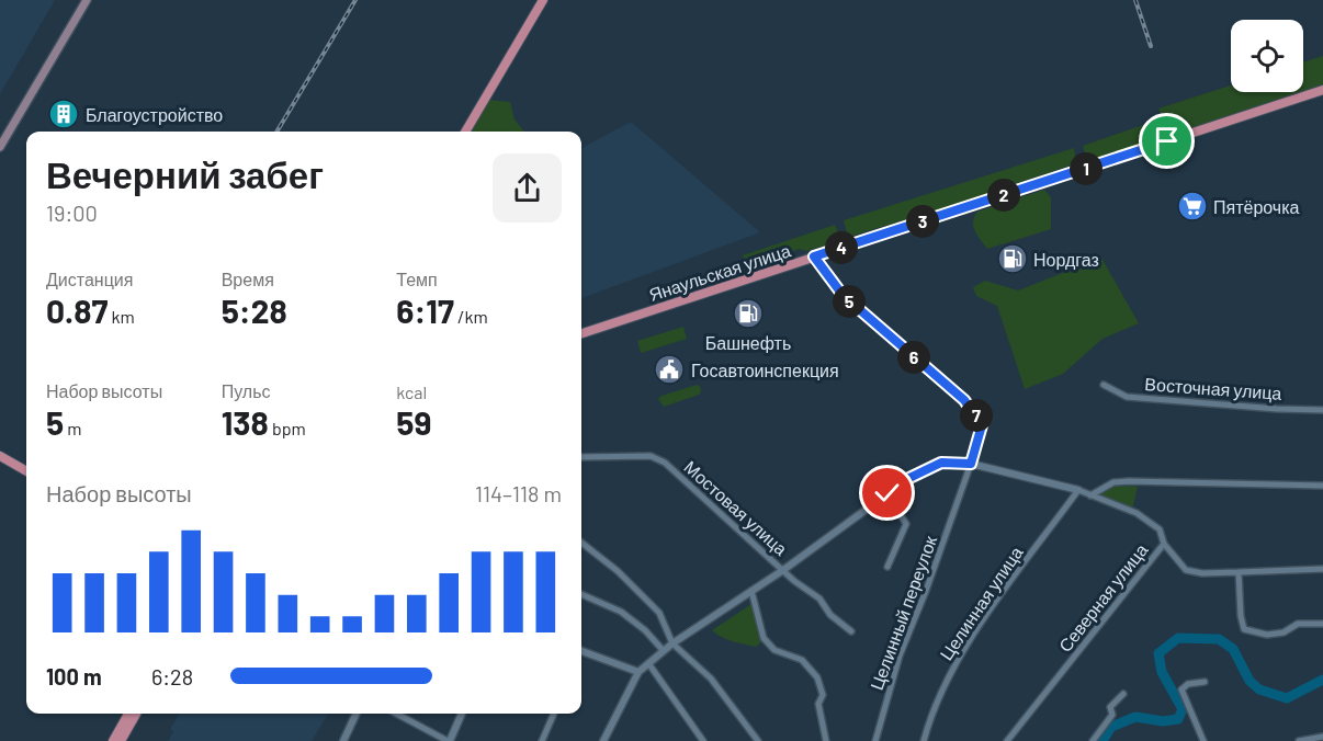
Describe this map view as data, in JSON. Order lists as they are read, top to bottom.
{
  "streets": {
    "main road": ["Янаульская улица"],
    "street": [
      "Восточная улица",
      "Мостовая улица",
      "Северная улица",
      "Целинная улица",
      "Целинный переулок"
    ]
  },
  "places": {
    "building": ["Благоустройство"],
    "supermarket": ["Пятёрочка"],
    "fuel station": ["Нордгаз", "Башнефть"],
    "public building": ["Госавтоинспекция"]
  },
  "page": {
    "heading": ["Вечерний забег", "19:00"],
    "pins": [
      "1",
      "2",
      "3",
      "4",
      "5",
      "6",
      "7"
    ],
    "stats": [
      ["Дистанция", "0.87 km"],
      ["Время", "5:28"],
      ["Темп", "6:17 /km"],
      ["Набор высоты", "5 m"],
      ["Пульс", "138 bpm"],
      ["kcal", "59"]
    ],
    "chart": ["Набор высоты", "114–118 m"],
    "list": [
      {
        "name": "100 m",
        "note": "6:28"
      }
    ]
  }
}
